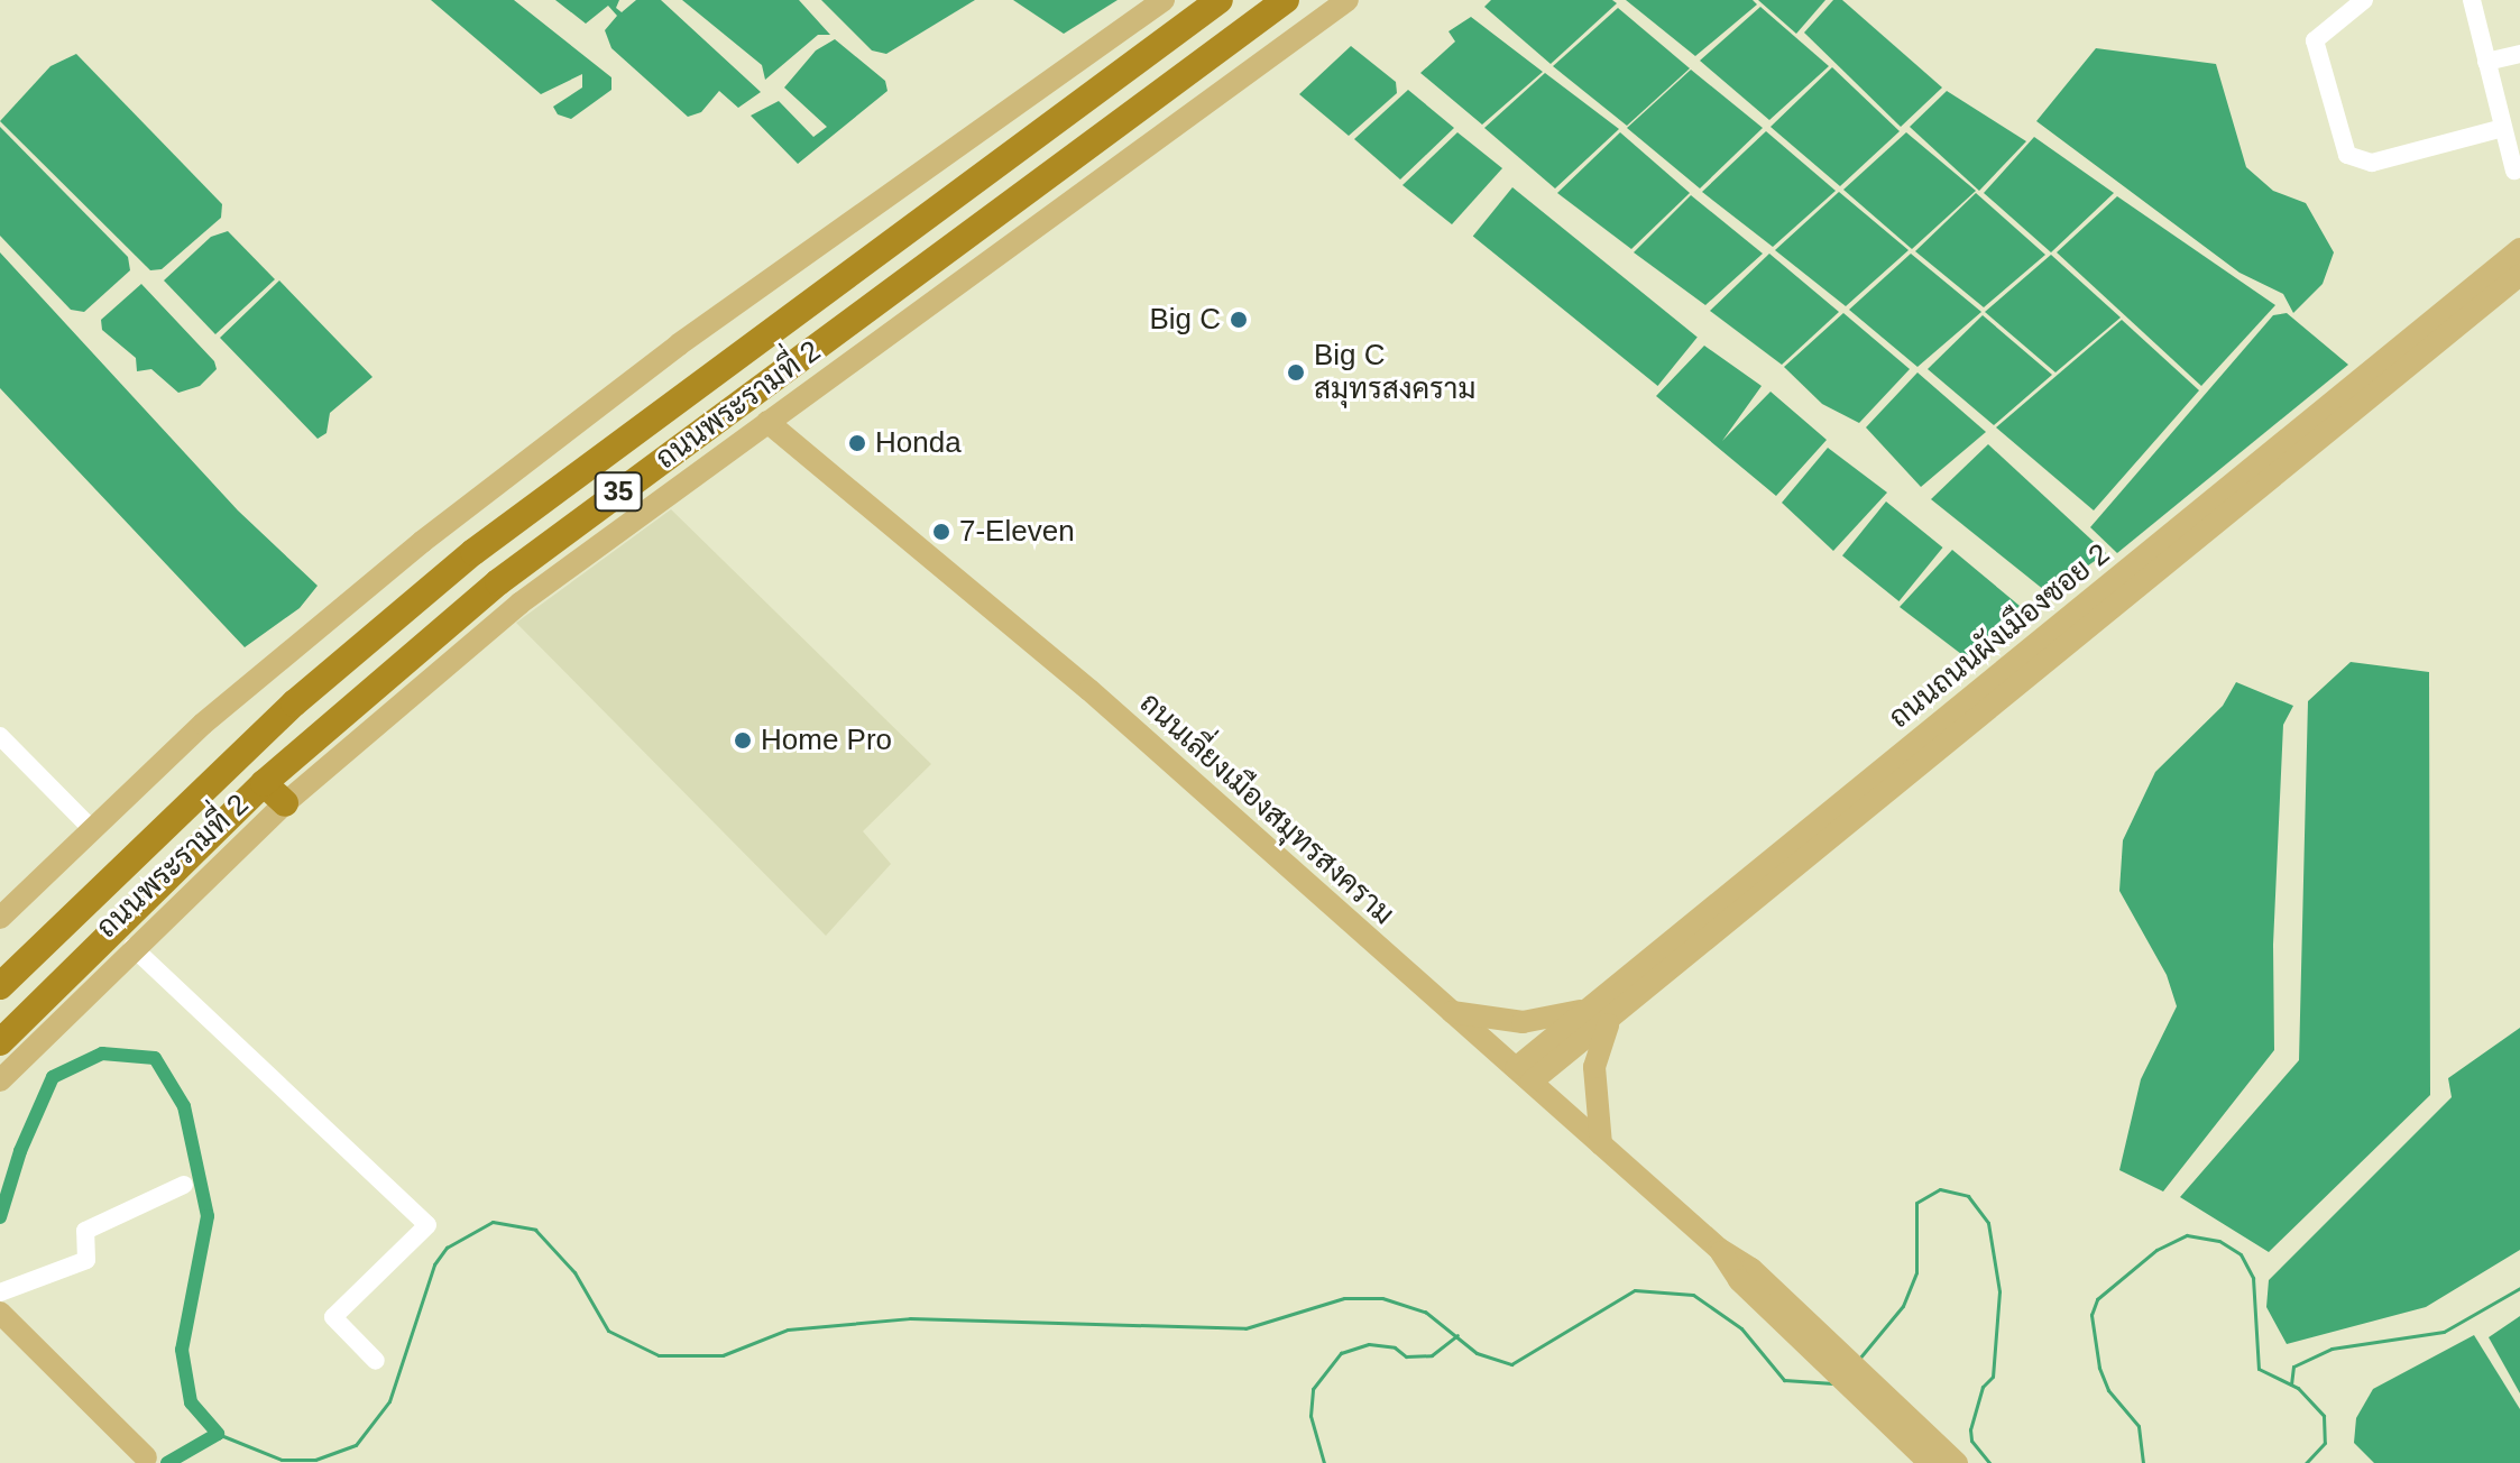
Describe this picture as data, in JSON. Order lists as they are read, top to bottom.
{
  "streets": {
    "highway": ["ถนนพระรามที่ 2", "35"],
    "main road": ["ถนนถนนผังเมืองซอย 2", "ถนนเลี่ยงเมืองสมุทรสงคราม"]
  },
  "crossings": [
    ["ถนนพระรามที่ 2", "ถนนเลี่ยงเมืองสมุทรสงคราม"],
    ["ถนนถนนผังเมืองซอย 2", "ถนนเลี่ยงเมืองสมุทรสงคราม"]
  ],
  "places": [
    "Big C",
    "Big C สมุทรสงคราม",
    "Honda",
    "7-Eleven",
    "Home Pro"
  ]
}
